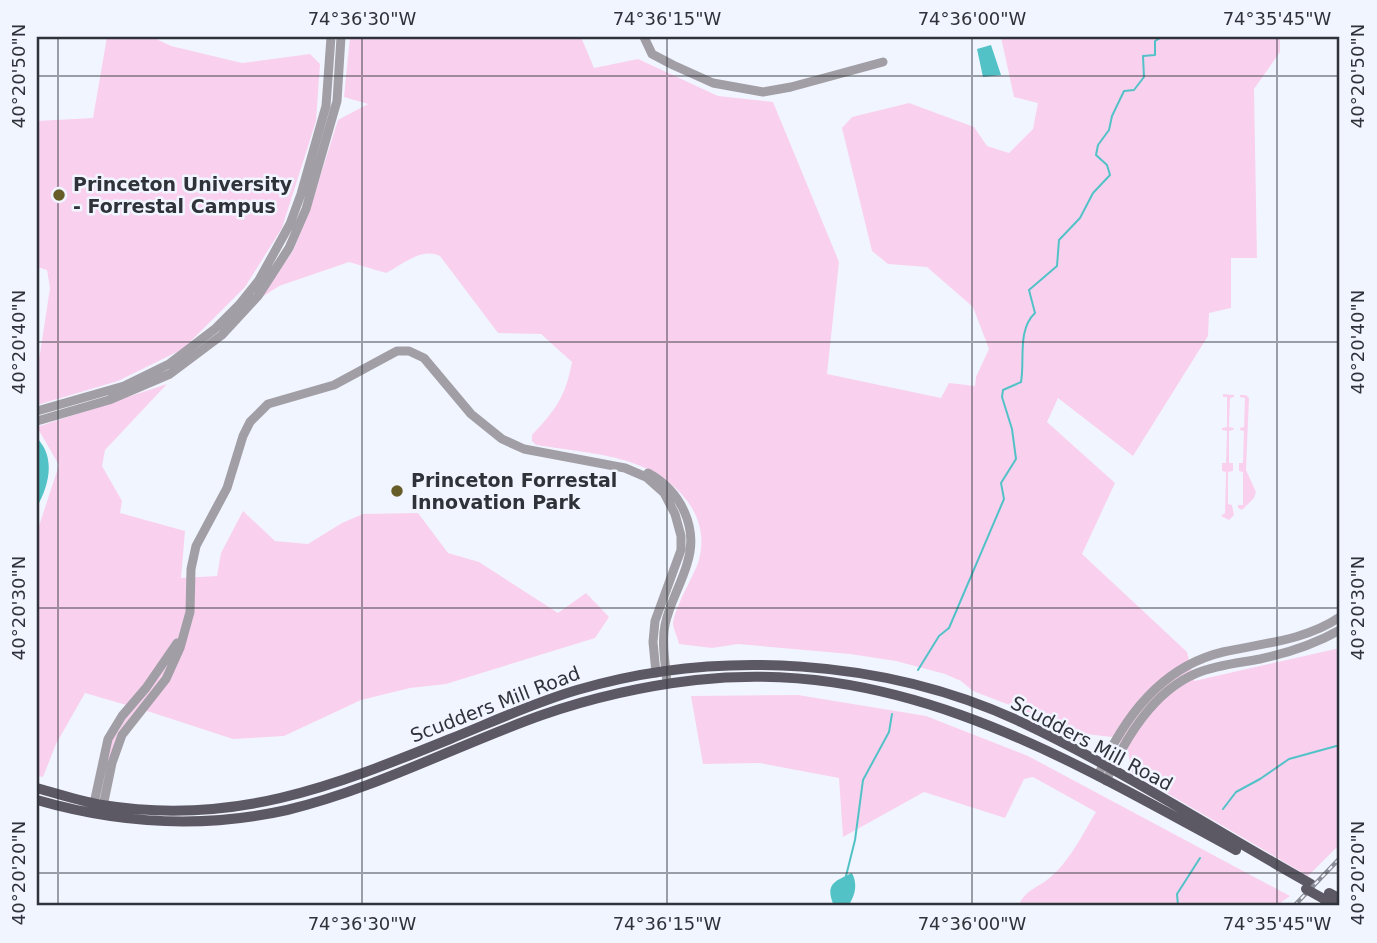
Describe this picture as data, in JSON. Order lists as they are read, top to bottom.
{
  "streets": {
    "main road": ["Scudders Mill Road"]
  },
  "places": ["Princeton University - Forrestal Campus", "Princeton Forrestal Innovation Park"],
  "coordinates": [
    "74°36'30\"W",
    "74°36'15\"W",
    "74°36'00\"W",
    "74°35'45\"W",
    "40°20'50\"N",
    "40°20'40\"N",
    "40°20'30\"N",
    "40°20'20\"N"
  ]
}
